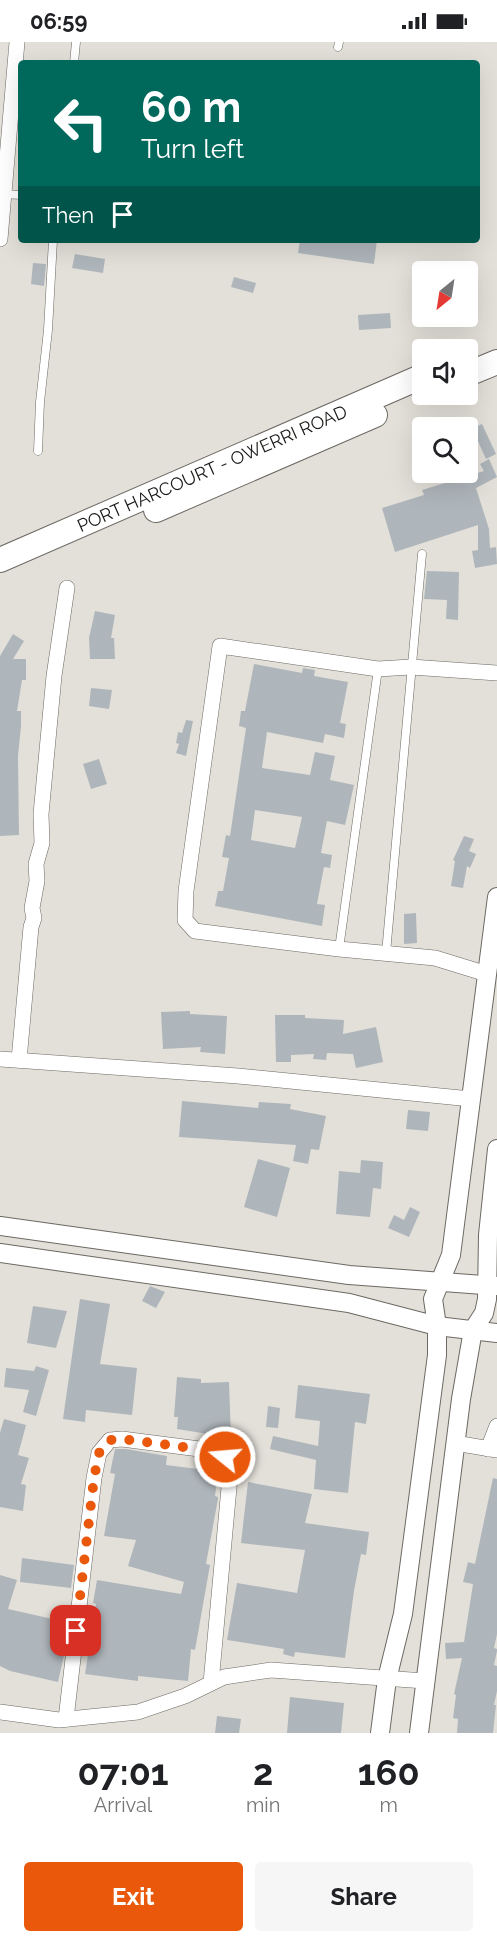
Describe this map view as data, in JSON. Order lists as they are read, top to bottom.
{
  "streets": {
    "main road": ["PORT HARCOURT - OWERRI ROAD"]
  },
  "north": "bottom left",
  "page": {
    "status": "06:59",
    "turn": ["60 m", "Turn left"],
    "then": "Then",
    "eta": [
      "07:01",
      "Arrival",
      "2",
      "min",
      "160",
      "m"
    ],
    "buttons": ["Exit", "Share"]
  }
}
